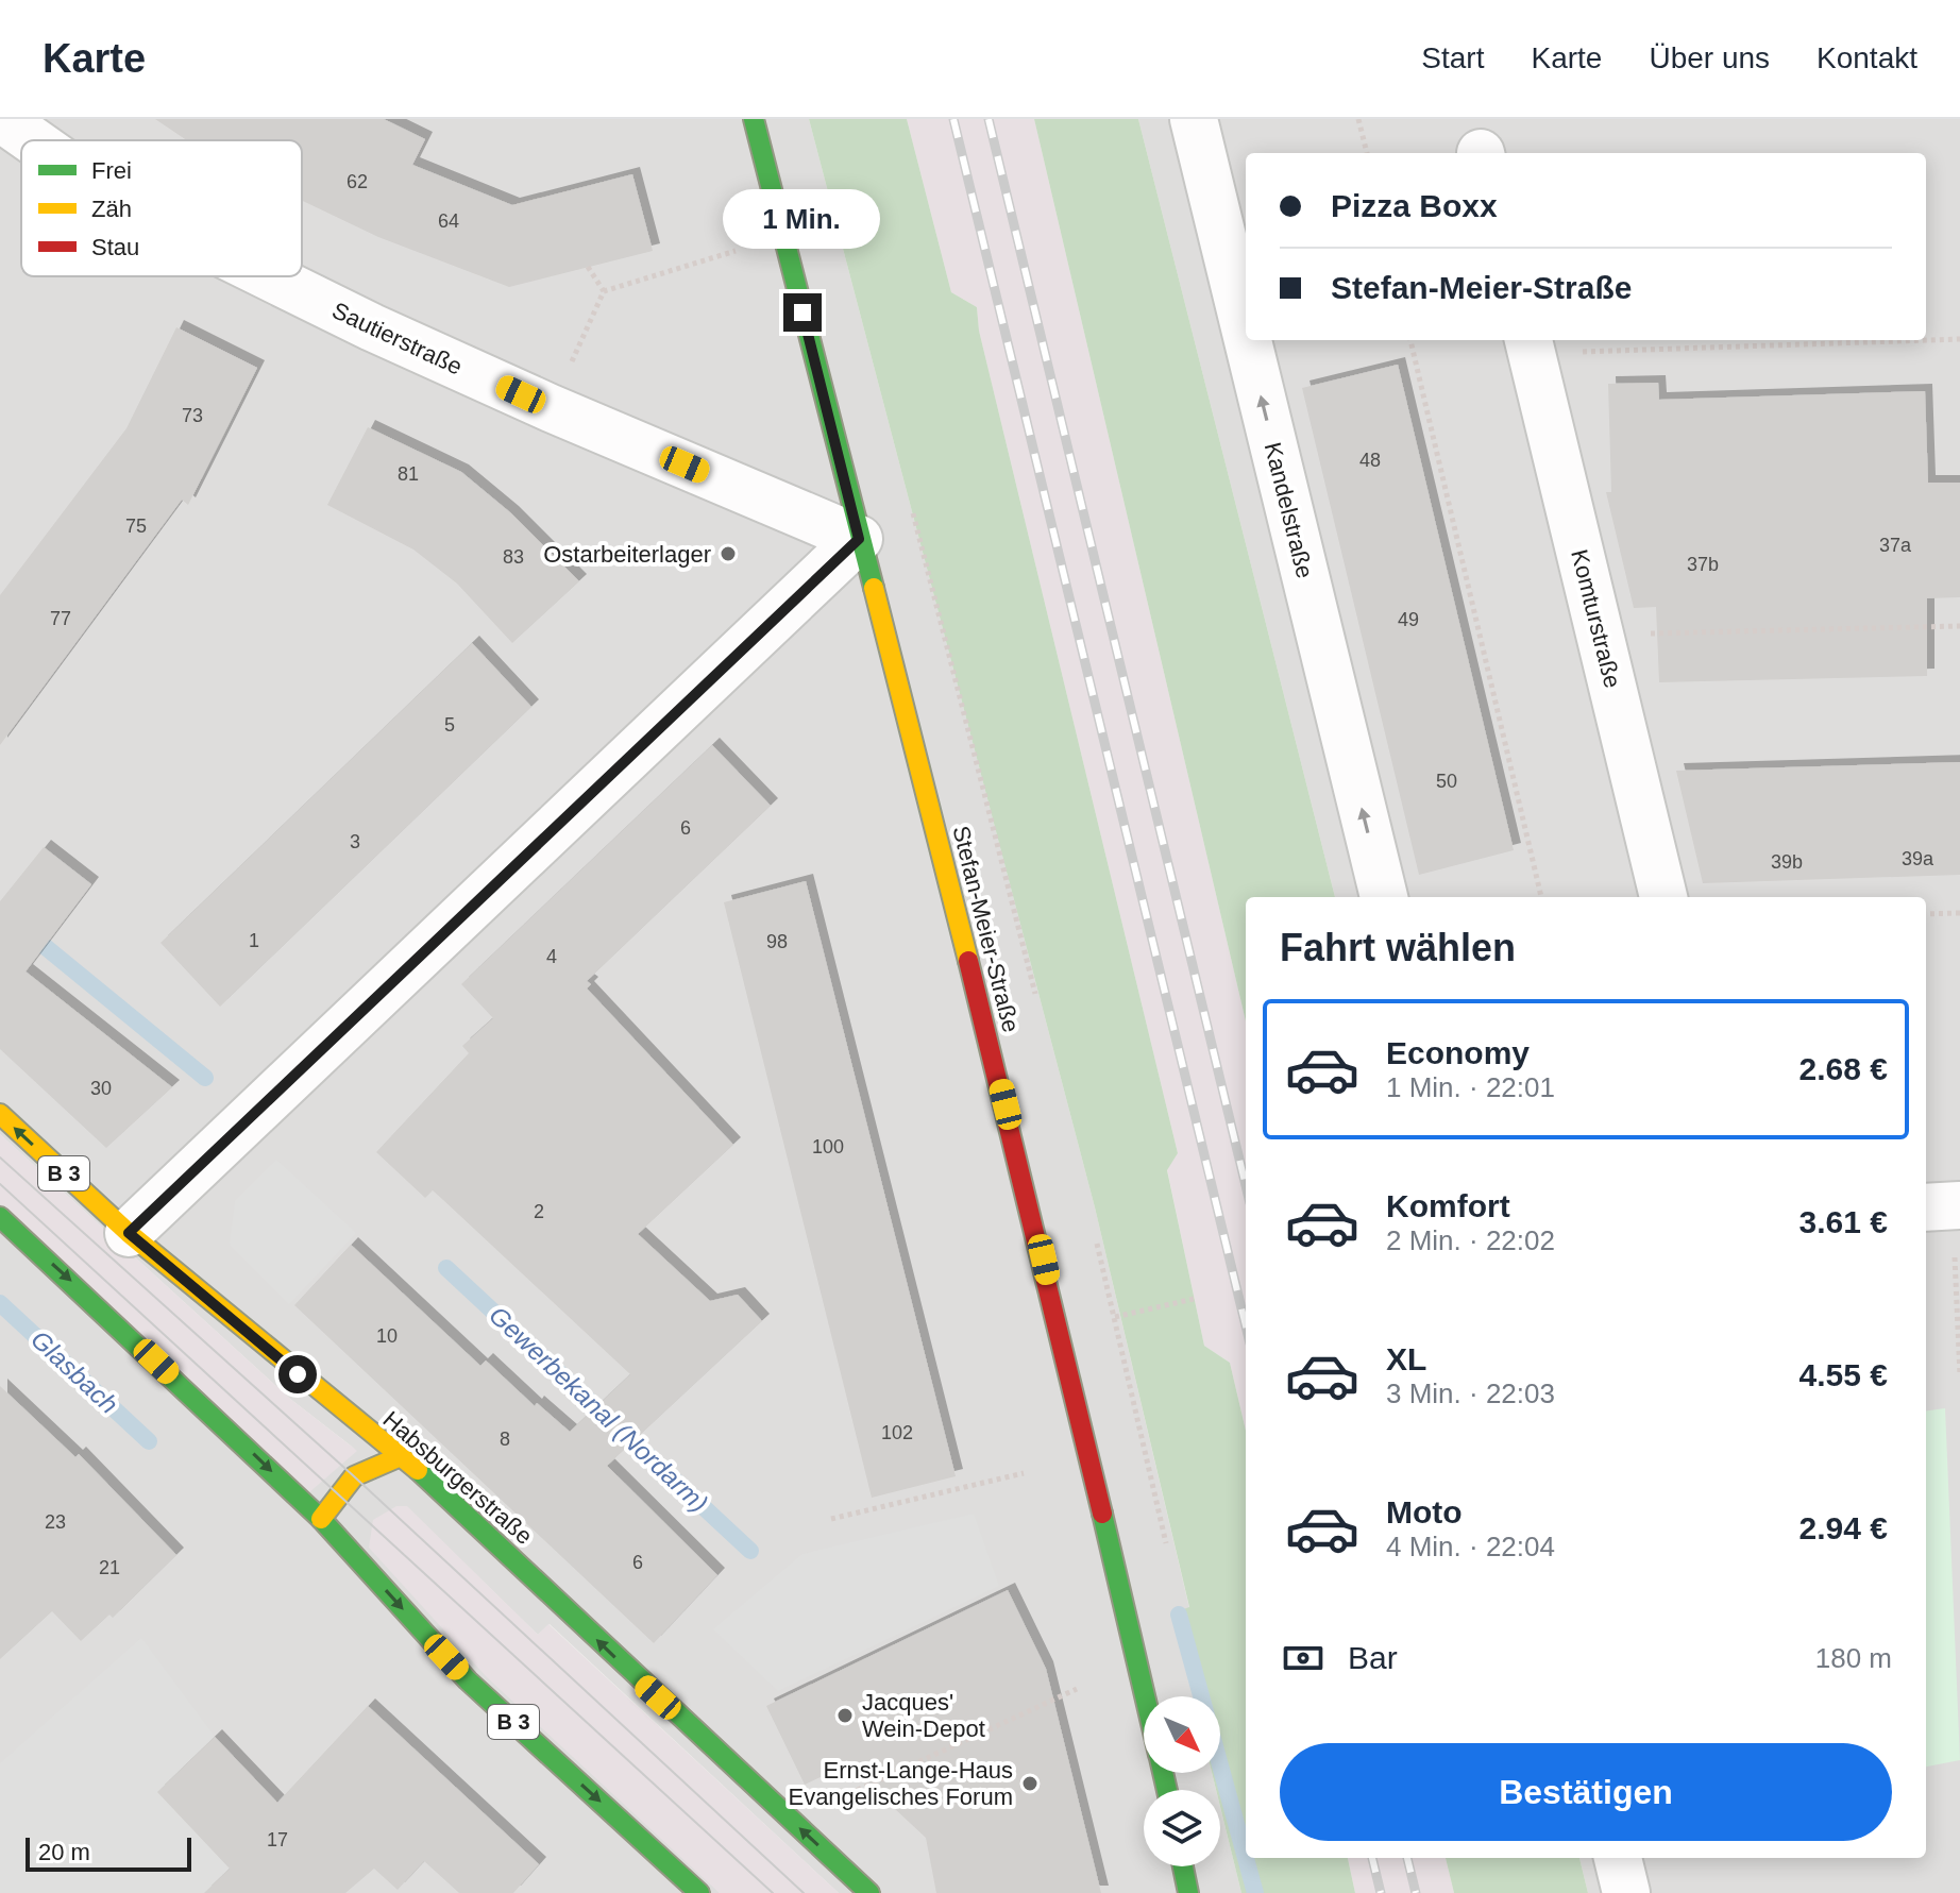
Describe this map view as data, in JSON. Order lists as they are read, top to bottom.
{
  "streets": {
    "main road": ["Stefan-Meier-Straße", "B 3", "Habsburgerstraße"],
    "street": ["Sautierstraße", "Kandelstraße", "Komturstraße"]
  },
  "crossings": [
    ["Sautierstraße", "Stefan-Meier-Straße"]
  ],
  "one_way": ["Kandelstraße"],
  "water": ["Glasbach", "Gewerbekanal (Nordarm)"],
  "places": ["Ostarbeiterlager", "Jacques' Wein-Depot", "Ernst-Lange-Haus Evangelisches Forum"],
  "house_numbers": [
    "62",
    "64",
    "73",
    "48",
    "81",
    "75",
    "37a",
    "83",
    "37b",
    "77",
    "49",
    "5",
    "50",
    "6",
    "3",
    "39a",
    "39b",
    "1",
    "98",
    "4",
    "30",
    "100",
    "2",
    "10",
    "102",
    "8",
    "23",
    "6",
    "21",
    "17"
  ],
  "legend": ["Frei", "Zäh", "Stau"],
  "scale_bar": "20 m",
  "north": "bottom right",
  "page": {
    "header": "Karte",
    "nav": [
      "Start",
      "Karte",
      "Über uns",
      "Kontakt"
    ],
    "banner": ["Pizza Boxx", "Stefan-Meier-Straße"],
    "bubble": "1 Min.",
    "heading": "Fahrt wählen",
    "list": [
      {
        "name": "Economy",
        "note": "1 Min. · 22:01",
        "value": "2.68 €"
      },
      {
        "name": "Komfort",
        "note": "2 Min. · 22:02",
        "value": "3.61 €"
      },
      {
        "name": "XL",
        "note": "3 Min. · 22:03",
        "value": "4.55 €"
      },
      {
        "name": "Moto",
        "note": "4 Min. · 22:04",
        "value": "2.94 €"
      }
    ],
    "pay": ["Bar", "180 m"],
    "buttons": "Bestätigen",
    "scale": "20 m"
  }
}
